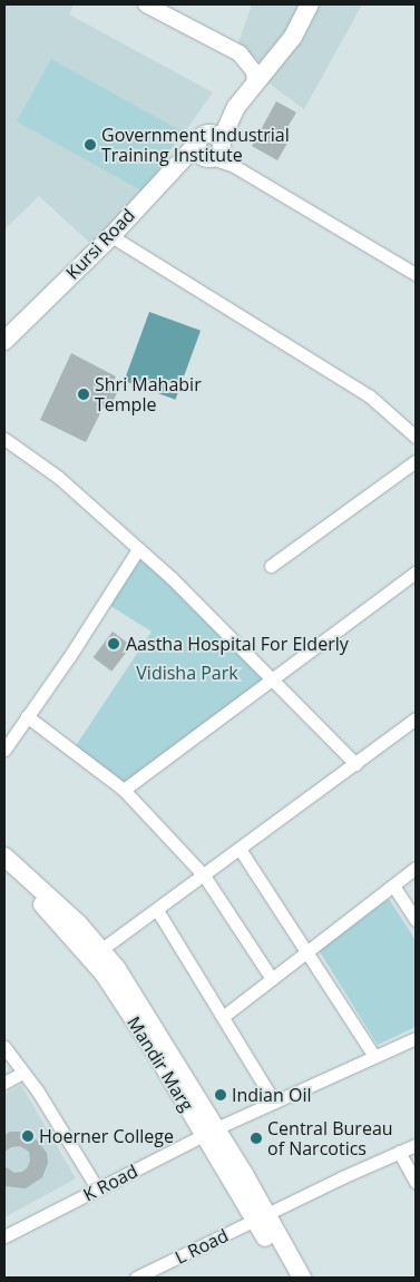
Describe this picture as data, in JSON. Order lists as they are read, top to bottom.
{
  "streets": {
    "main road": ["Kursi Road"],
    "street": ["K Road", "L Road"]
  },
  "parks": ["Vidisha Park"],
  "places": [
    "Government Industrial Training Institute",
    "Shri Mahabir Temple",
    "Aastha Hospital For Elderly",
    "Indian Oil",
    "Hoerner College",
    "Central Bureau of Narcotics"
  ]
}
